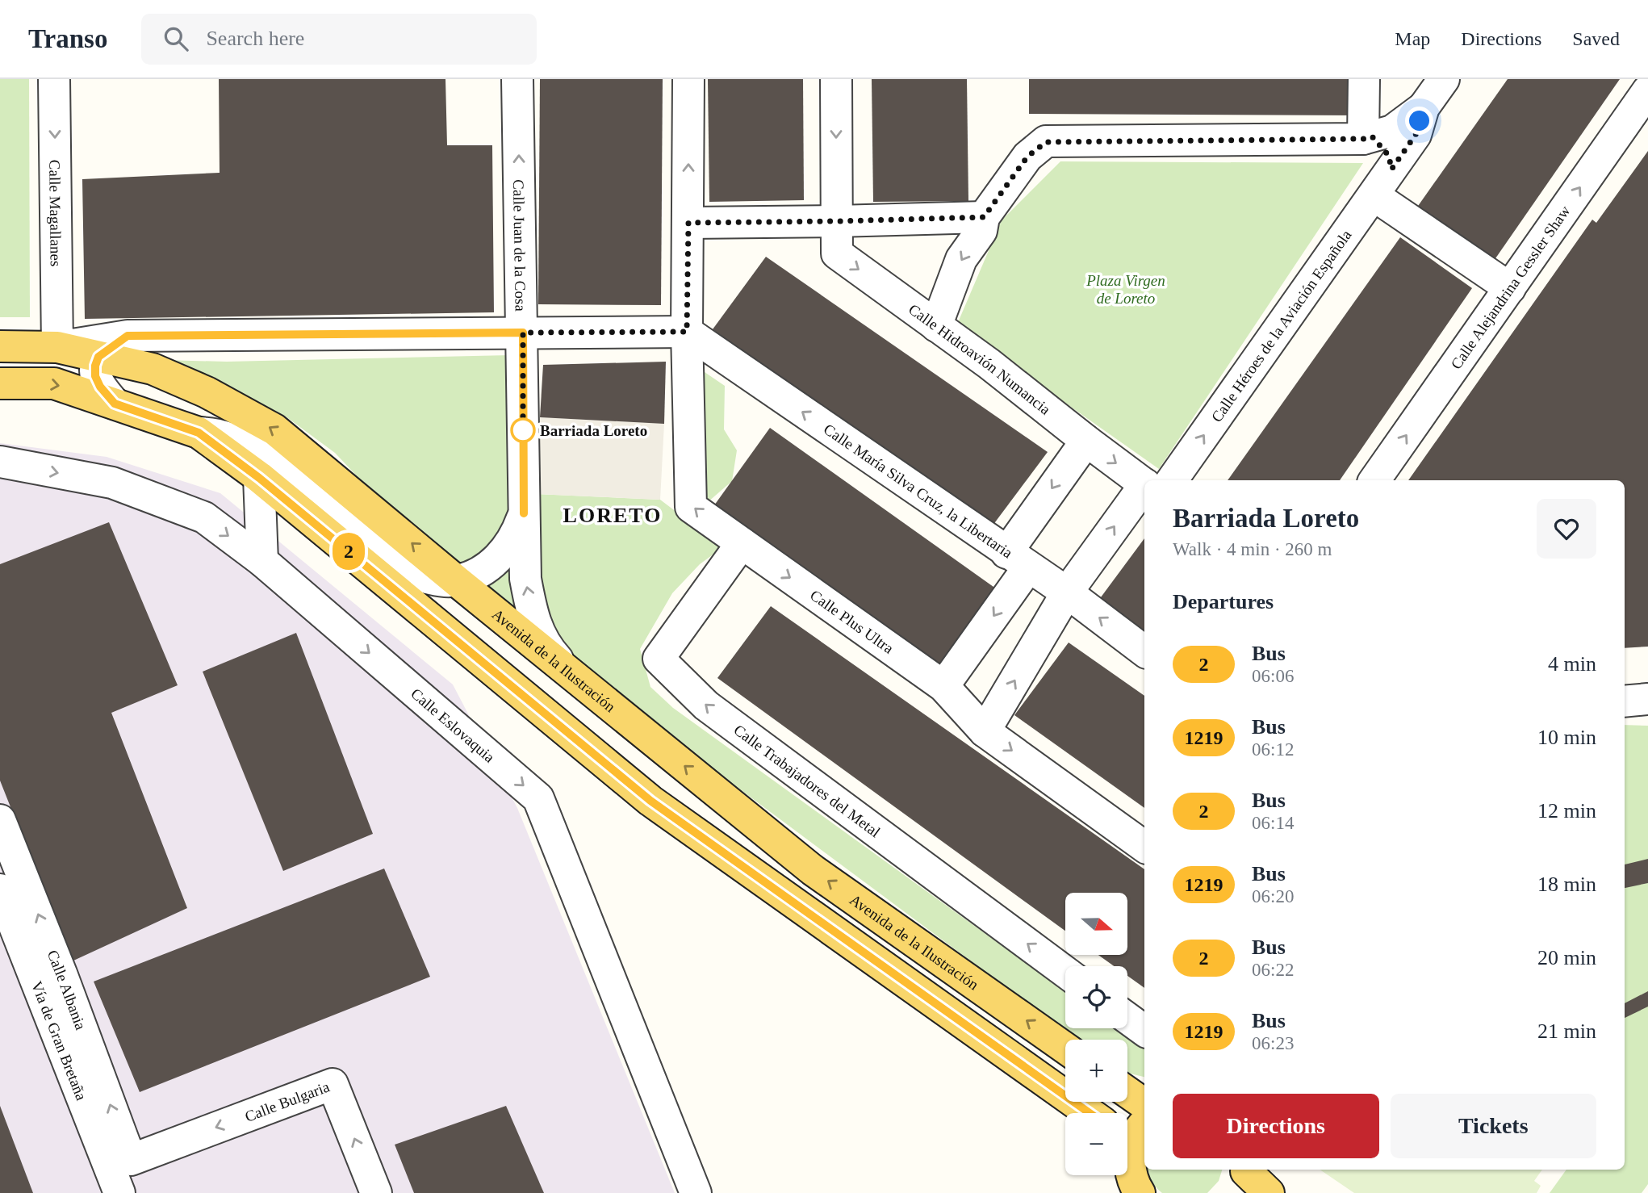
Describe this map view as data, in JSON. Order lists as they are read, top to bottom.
{
  "streets": {
    "main road": ["Avenida de la Ilustración"],
    "street": [
      "Calle Magallanes",
      "Calle Juan de la Cosa",
      "Calle Alejandrina Gessler Shaw",
      "Calle Héroes de la Aviación Española",
      "Calle Hidroavión Numancia",
      "Calle María Silva Cruz, la Libertaria",
      "Calle Plus Ultra",
      "Calle Eslovaquia",
      "Calle Trabajadores del Metal",
      "Calle Albania",
      "Vía de Gran Bretaña",
      "Calle Bulgaria"
    ]
  },
  "crossings": [
    ["Calle Magallanes", "Avenida de la Ilustración"],
    ["Calle Juan de la Cosa", "Avenida de la Ilustración"],
    ["Calle Héroes de la Aviación Española", "Calle María Silva Cruz, la Libertaria"],
    ["Calle Héroes de la Aviación Española", "Calle Plus Ultra"],
    ["Calle María Silva Cruz, la Libertaria", "Calle Plus Ultra"],
    ["Calle Plus Ultra", "Calle Trabajadores del Metal"],
    ["Calle Albania", "Calle Bulgaria"]
  ],
  "one_way": [
    "Calle Magallanes",
    "Calle Alejandrina Gessler Shaw",
    "Calle Hidroavión Numancia",
    "Calle María Silva Cruz, la Libertaria",
    "Calle Eslovaquia",
    "Calle Trabajadores del Metal",
    "Calle Albania"
  ],
  "districts": ["LORETO"],
  "parks": ["Plaza Virgen de Loreto"],
  "places": ["Barriada Loreto"],
  "lines": ["bus line 2"],
  "north": "right",
  "page": {
    "header": "Transo",
    "search": "Search here",
    "nav": ["Map", "Directions", "Saved"],
    "on_map": "2",
    "heading": [
      ["Barriada Loreto", "Walk · 4 min · 260 m"],
      "Departures"
    ],
    "list": [
      {
        "mark": "2",
        "name": "Bus",
        "note": "06:06",
        "value": "4 min"
      },
      {
        "mark": "1219",
        "name": "Bus",
        "note": "06:12",
        "value": "10 min"
      },
      {
        "mark": "2",
        "name": "Bus",
        "note": "06:14",
        "value": "12 min"
      },
      {
        "mark": "1219",
        "name": "Bus",
        "note": "06:20",
        "value": "18 min"
      },
      {
        "mark": "2",
        "name": "Bus",
        "note": "06:22",
        "value": "20 min"
      },
      {
        "mark": "1219",
        "name": "Bus",
        "note": "06:23",
        "value": "21 min"
      }
    ],
    "map_buttons": ["+", "−"],
    "buttons": ["Directions", "Tickets"]
  }
}
